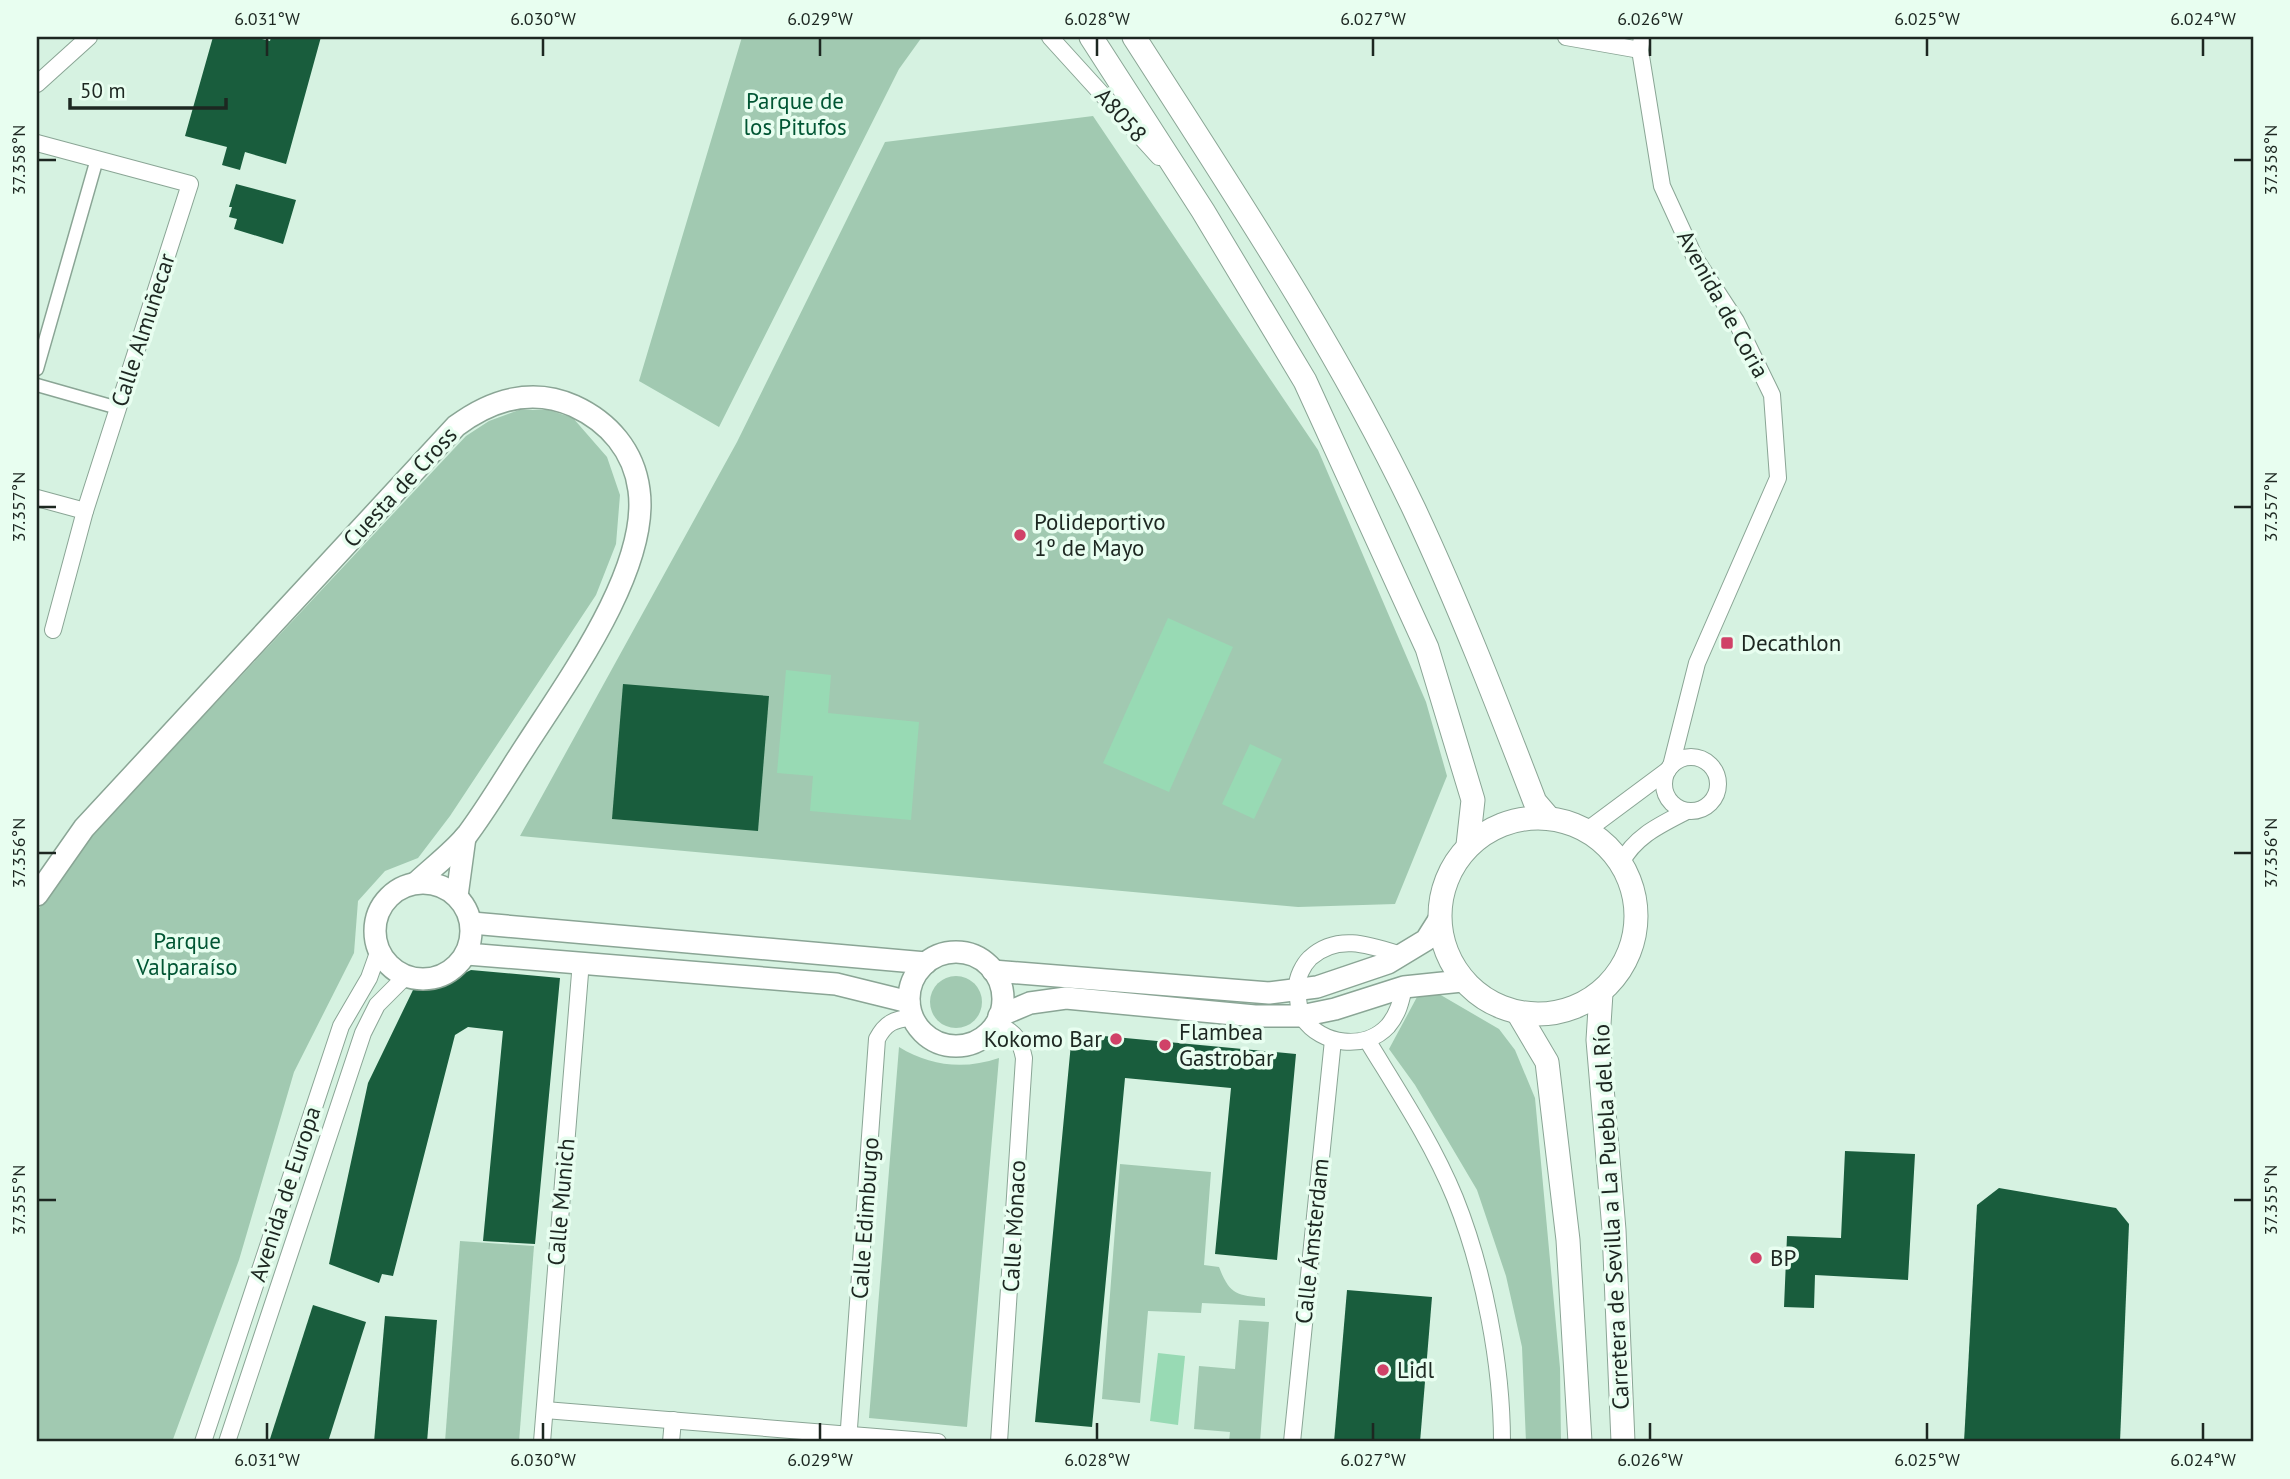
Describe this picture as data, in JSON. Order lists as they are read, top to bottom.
{
  "streets": {
    "main road": ["Carretera de Sevilla a La Puebla del Río"],
    "street": [
      "A8058",
      "Avenida de Coria",
      "Calle Almuñecar",
      "Cuesta de Cross",
      "Avenida de Europa",
      "Calle Munich",
      "Calle Edimburgo",
      "Calle Mónaco",
      "Calle Ámsterdam"
    ]
  },
  "crossings": [
    ["Cuesta de Cross", "Avenida de Europa"],
    ["Calle Edimburgo", "Calle Mónaco"]
  ],
  "parks": ["Parque de los Pitufos", "Parque Valparaíso"],
  "places": {
    "other": [
      "Polideportivo 1º de Mayo",
      "Kokomo Bar",
      "Flambea Gastrobar",
      "BP",
      "Lidl"
    ],
    "transit": ["Decathlon"]
  },
  "scale_bar": "50 m",
  "coordinates": [
    "6.031°W",
    "6.030°W",
    "6.029°W",
    "6.028°W",
    "6.027°W",
    "6.026°W",
    "6.025°W",
    "6.024°W",
    "37.358°N",
    "37.357°N",
    "37.356°N",
    "37.355°N"
  ]
}
